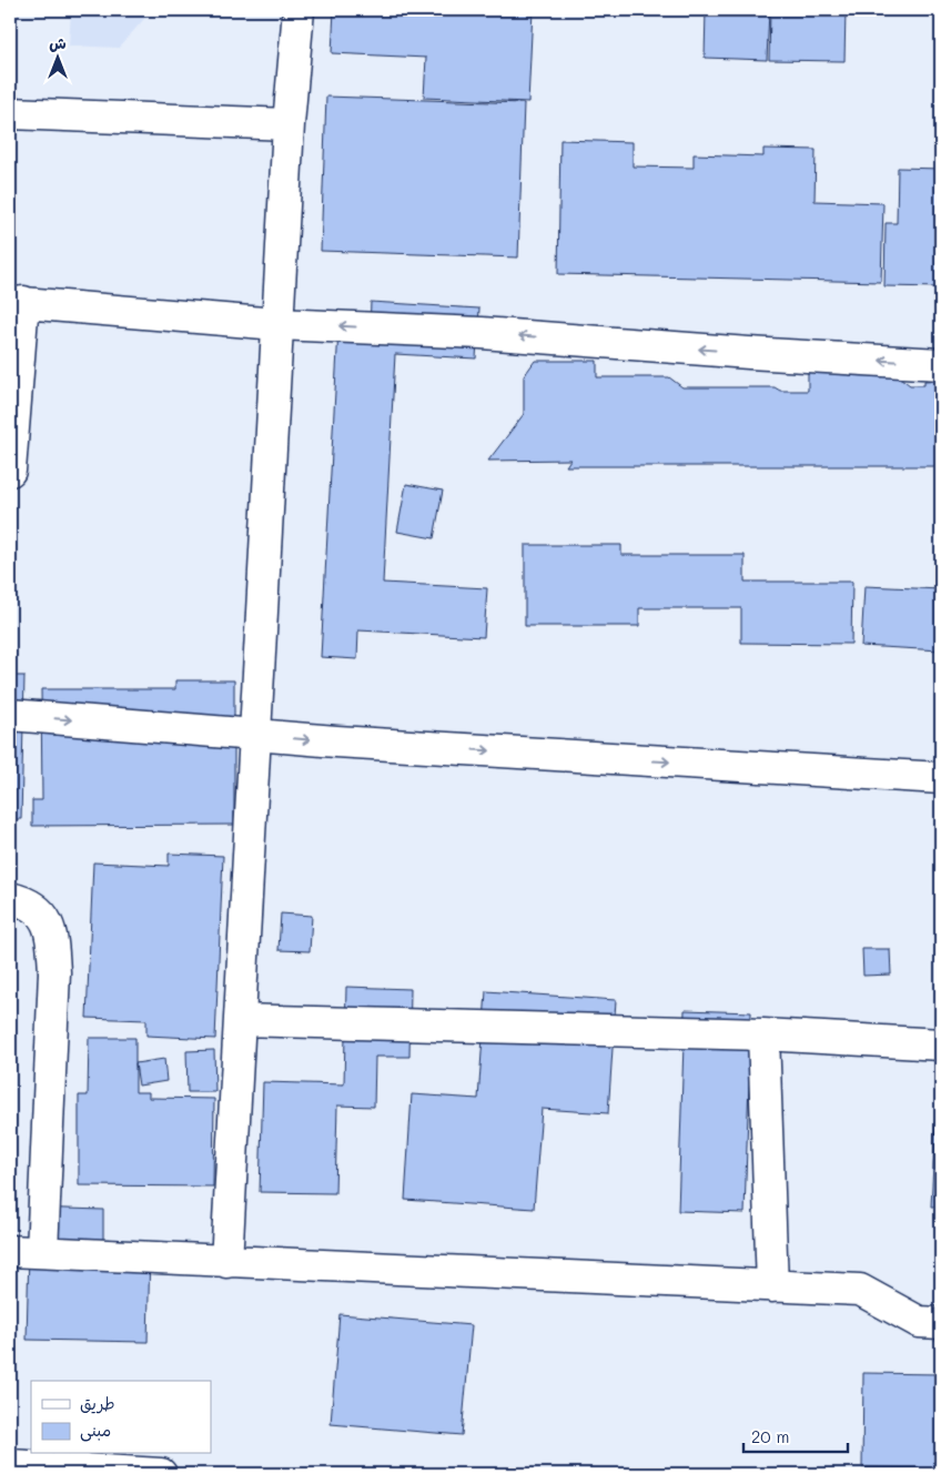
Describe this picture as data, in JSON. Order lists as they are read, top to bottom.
{
  "legend": ["طريق", "مبنى"],
  "scale_bar": "20 m",
  "north": "top"
}
